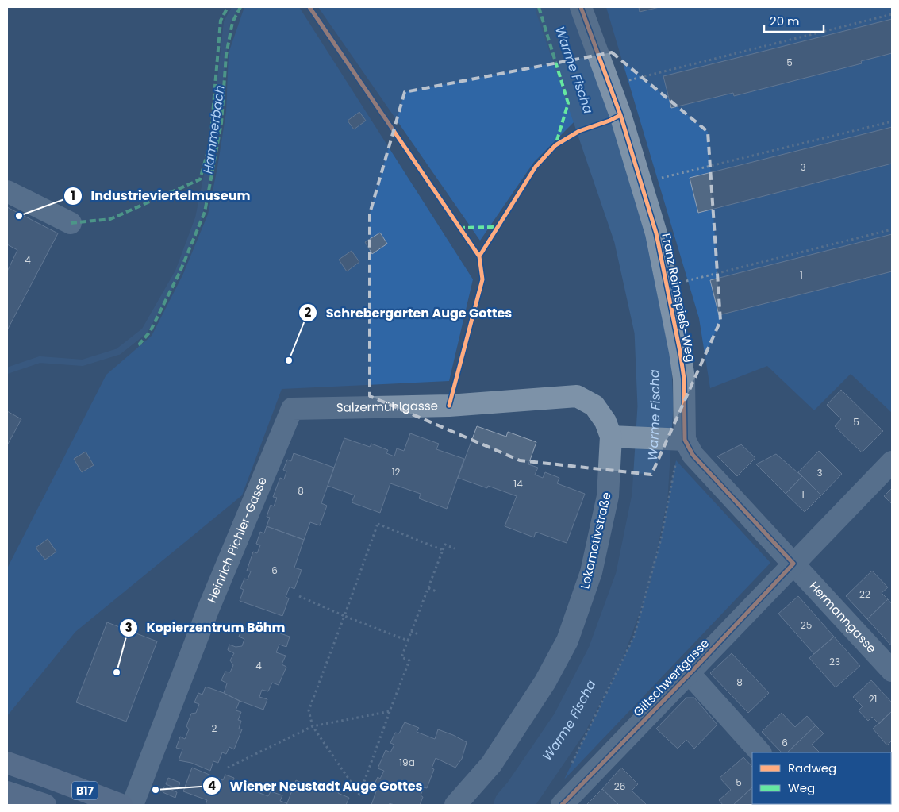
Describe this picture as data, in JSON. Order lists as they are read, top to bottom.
{
  "streets": {
    "main road": ["B17"],
    "street": [
      "Franz Reimspieß-Weg",
      "Salzermühlgasse",
      "Heinrich Pichler-Gasse",
      "Lokomotivstraße",
      "Hermanngasse",
      "Giltschwertgasse"
    ]
  },
  "crossings": [
    ["Franz Reimspieß-Weg", "Hermanngasse"],
    ["Franz Reimspieß-Weg", "Giltschwertgasse"],
    ["Salzermühlgasse", "Heinrich Pichler-Gasse"],
    ["Salzermühlgasse", "Lokomotivstraße"],
    ["Hermanngasse", "Giltschwertgasse"]
  ],
  "water": ["Warme Fischa", "Hammerbach"],
  "places": [
    "Industrieviertelmuseum",
    "Schrebergarten Auge Gottes",
    "Kopierzentrum Böhm",
    "Wiener Neustadt Auge Gottes"
  ],
  "house_numbers": [
    "5",
    "3",
    "4",
    "1",
    "5",
    "12",
    "3",
    "14",
    "8",
    "1",
    "6",
    "22",
    "25",
    "23",
    "4",
    "8",
    "21",
    "2",
    "6",
    "19a",
    "5",
    "26"
  ],
  "legend": ["Radweg", "Weg"],
  "scale_bar": "20 m"
}
